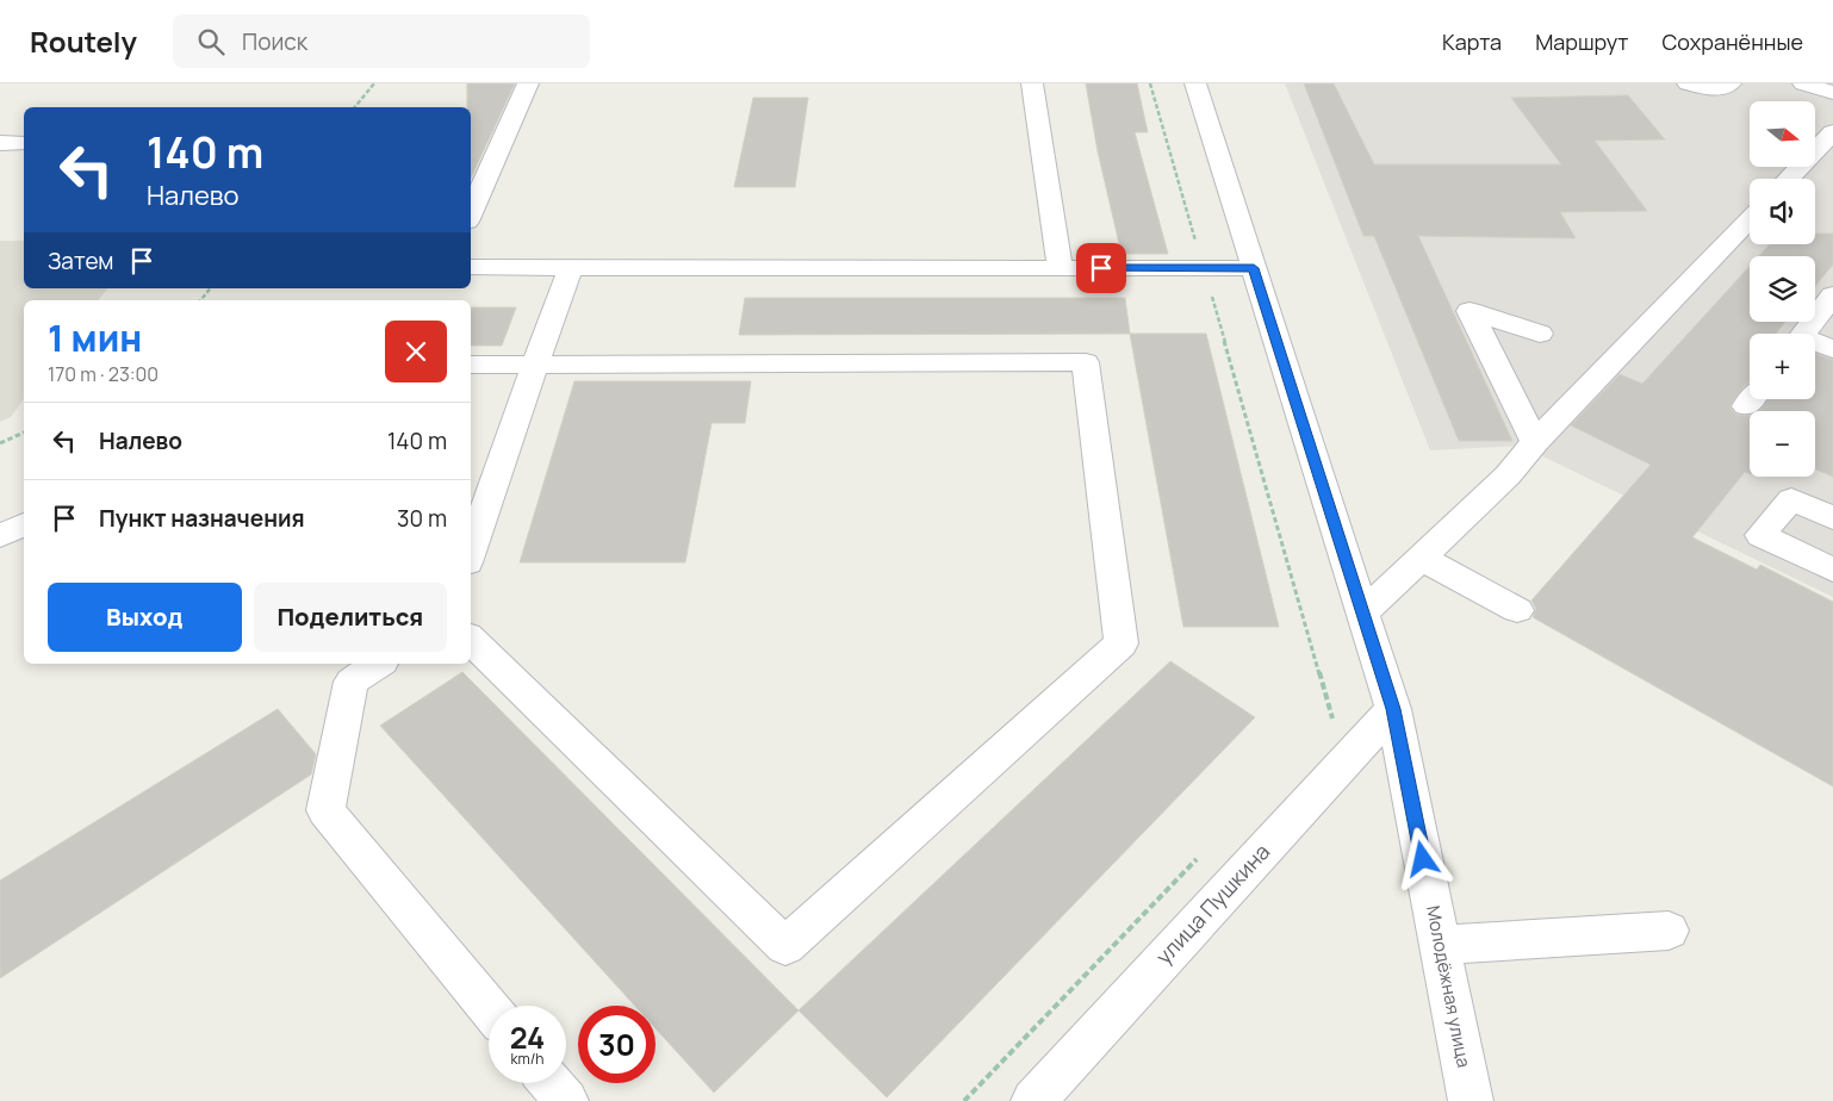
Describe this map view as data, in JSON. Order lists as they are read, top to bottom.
{
  "streets": {
    "street": ["улица Пушкина", "Молодёжная улица"]
  },
  "crossings": [
    ["улица Пушкина", "Молодёжная улица"]
  ],
  "north": "right",
  "page": {
    "header": "Routely",
    "search": "Поиск",
    "nav": ["Карта", "Маршрут", "Сохранённые"],
    "map_buttons": ["+", "−"],
    "turn": ["140 m", "Налево"],
    "then": "Затем",
    "heading": ["1 мин", "170 m · 23:00"],
    "list": [
      {
        "name": "Налево",
        "value": "140 m"
      },
      {
        "name": "Пункт назначения",
        "value": "30 m"
      }
    ],
    "buttons": ["Выход", "Поделиться"],
    "speed": "24 km/h",
    "limit": "30"
  }
}
